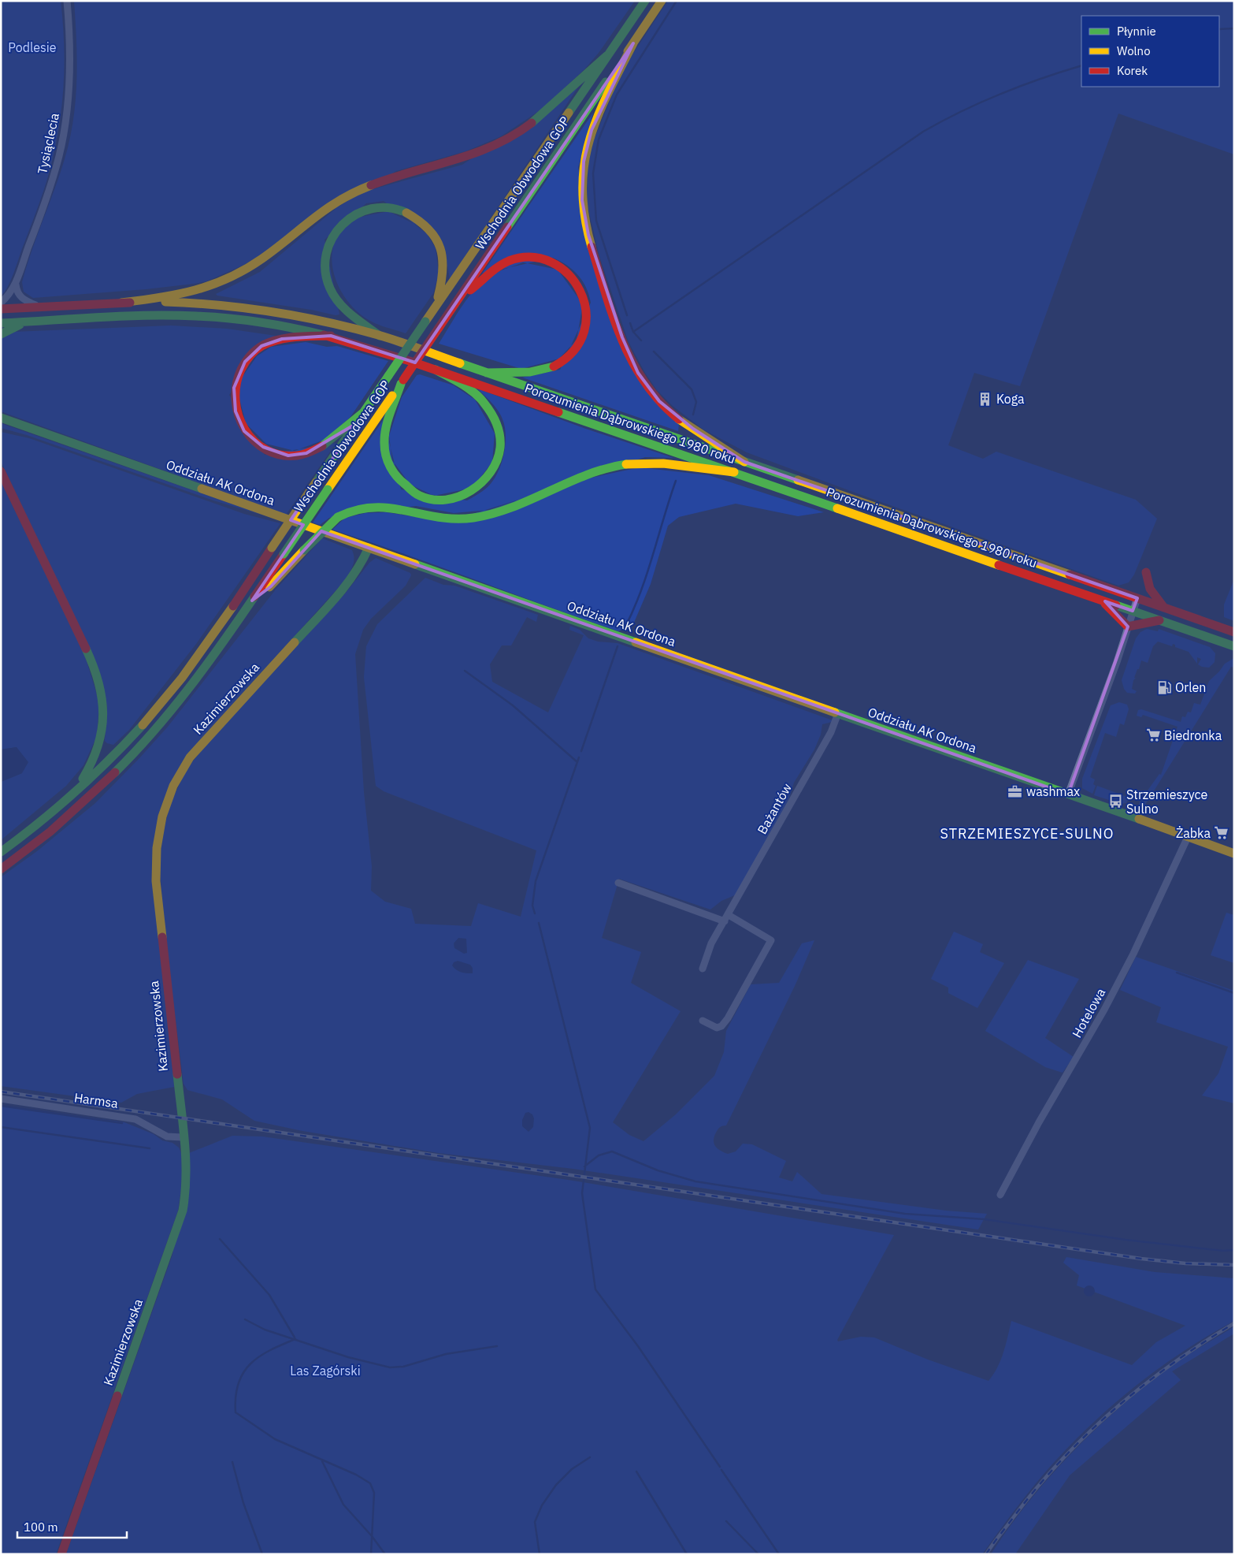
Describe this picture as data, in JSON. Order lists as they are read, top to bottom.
{
  "streets": {
    "main road": [
      "Wschodnia Obwodowa GOP",
      "Porozumienia Dąbrowskiego 1980 roku",
      "Oddziału AK Ordona",
      "Kazimierzowska"
    ],
    "street": [
      "Tysiąclecia",
      "Bażantów",
      "Hotelowa",
      "Harmsa"
    ]
  },
  "crossings": [
    ["Oddziału AK Ordona", "Kazimierzowska"],
    ["Oddziału AK Ordona", "Bażantów"],
    ["Oddziału AK Ordona", "Hotelowa"],
    ["Kazimierzowska", "Harmsa"]
  ],
  "districts": ["STRZEMIESZYCE-SULNO"],
  "parks": ["Podlesie", "Las Zagórski"],
  "places": {
    "building": ["Koga"],
    "fuel station": ["Orlen"],
    "supermarket": ["Biedronka", "Żabka"],
    "office": ["washmax"],
    "bus stop": ["Strzemieszyce Sulno"]
  },
  "legend": ["Płynnie", "Wolno", "Korek"],
  "scale_bar": "100 m"
}
